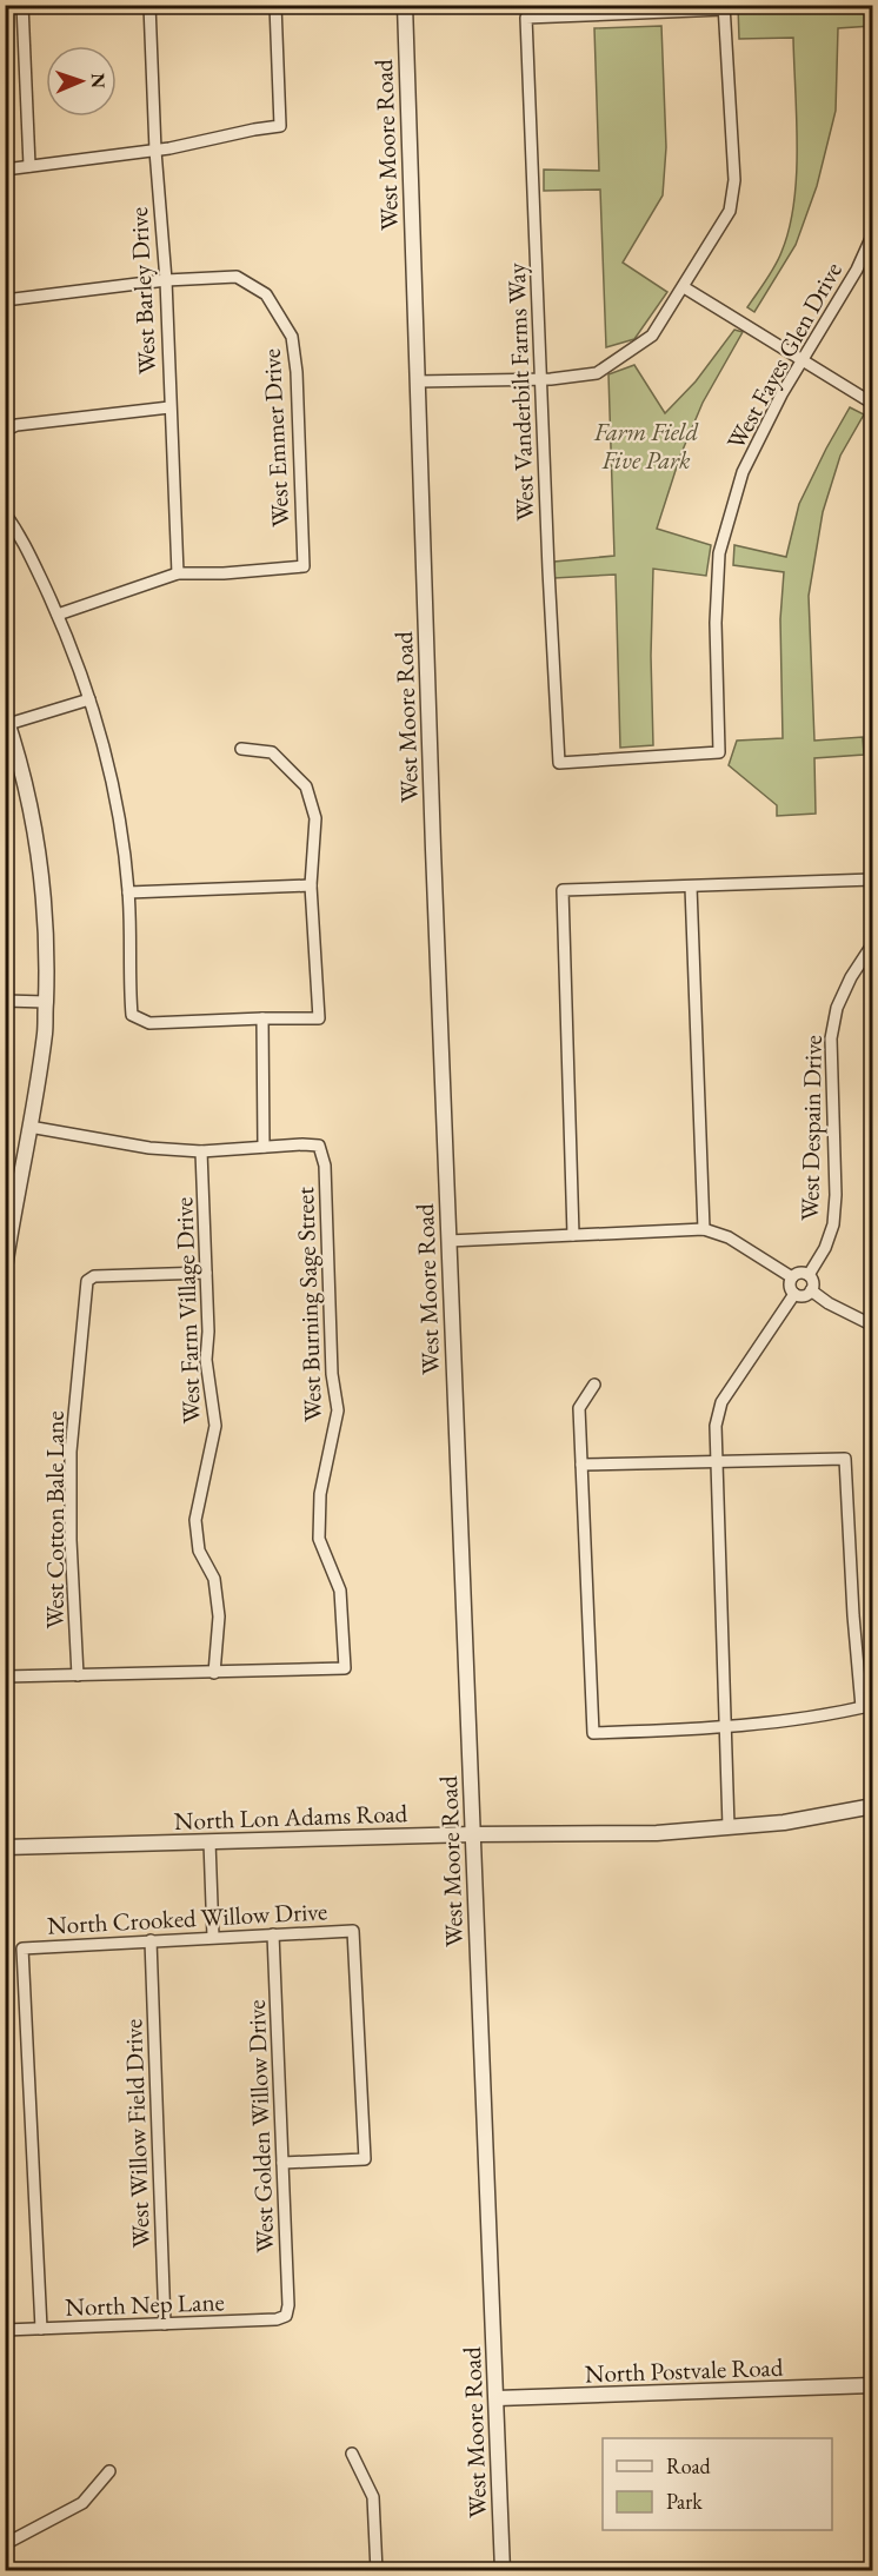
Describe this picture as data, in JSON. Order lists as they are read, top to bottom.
{
  "streets": {
    "street": [
      "West Moore Road",
      "West Barley Drive",
      "West Fayes Glen Drive",
      "West Vanderbilt Farms Way",
      "West Emmer Drive",
      "West Despain Drive",
      "West Burning Sage Street",
      "West Farm Village Drive",
      "West Cotton Bale Lane",
      "North Lon Adams Road",
      "North Crooked Willow Drive",
      "West Golden Willow Drive",
      "West Willow Field Drive",
      "North Nep Lane",
      "North Postvale Road"
    ]
  },
  "crossings": [
    ["West Moore Road", "North Lon Adams Road"],
    ["West Moore Road", "North Postvale Road"],
    ["West Barley Drive", "West Emmer Drive"],
    ["West Fayes Glen Drive", "West Vanderbilt Farms Way"],
    ["West Burning Sage Street", "West Farm Village Drive"],
    ["West Farm Village Drive", "West Cotton Bale Lane"],
    ["North Crooked Willow Drive", "West Golden Willow Drive"],
    ["North Crooked Willow Drive", "West Willow Field Drive"],
    ["North Crooked Willow Drive", "North Nep Lane"],
    ["West Golden Willow Drive", "North Nep Lane"],
    ["West Willow Field Drive", "North Nep Lane"]
  ],
  "parks": ["Farm Field Five Park"],
  "legend": ["Road", "Park"],
  "north": "right"
}
